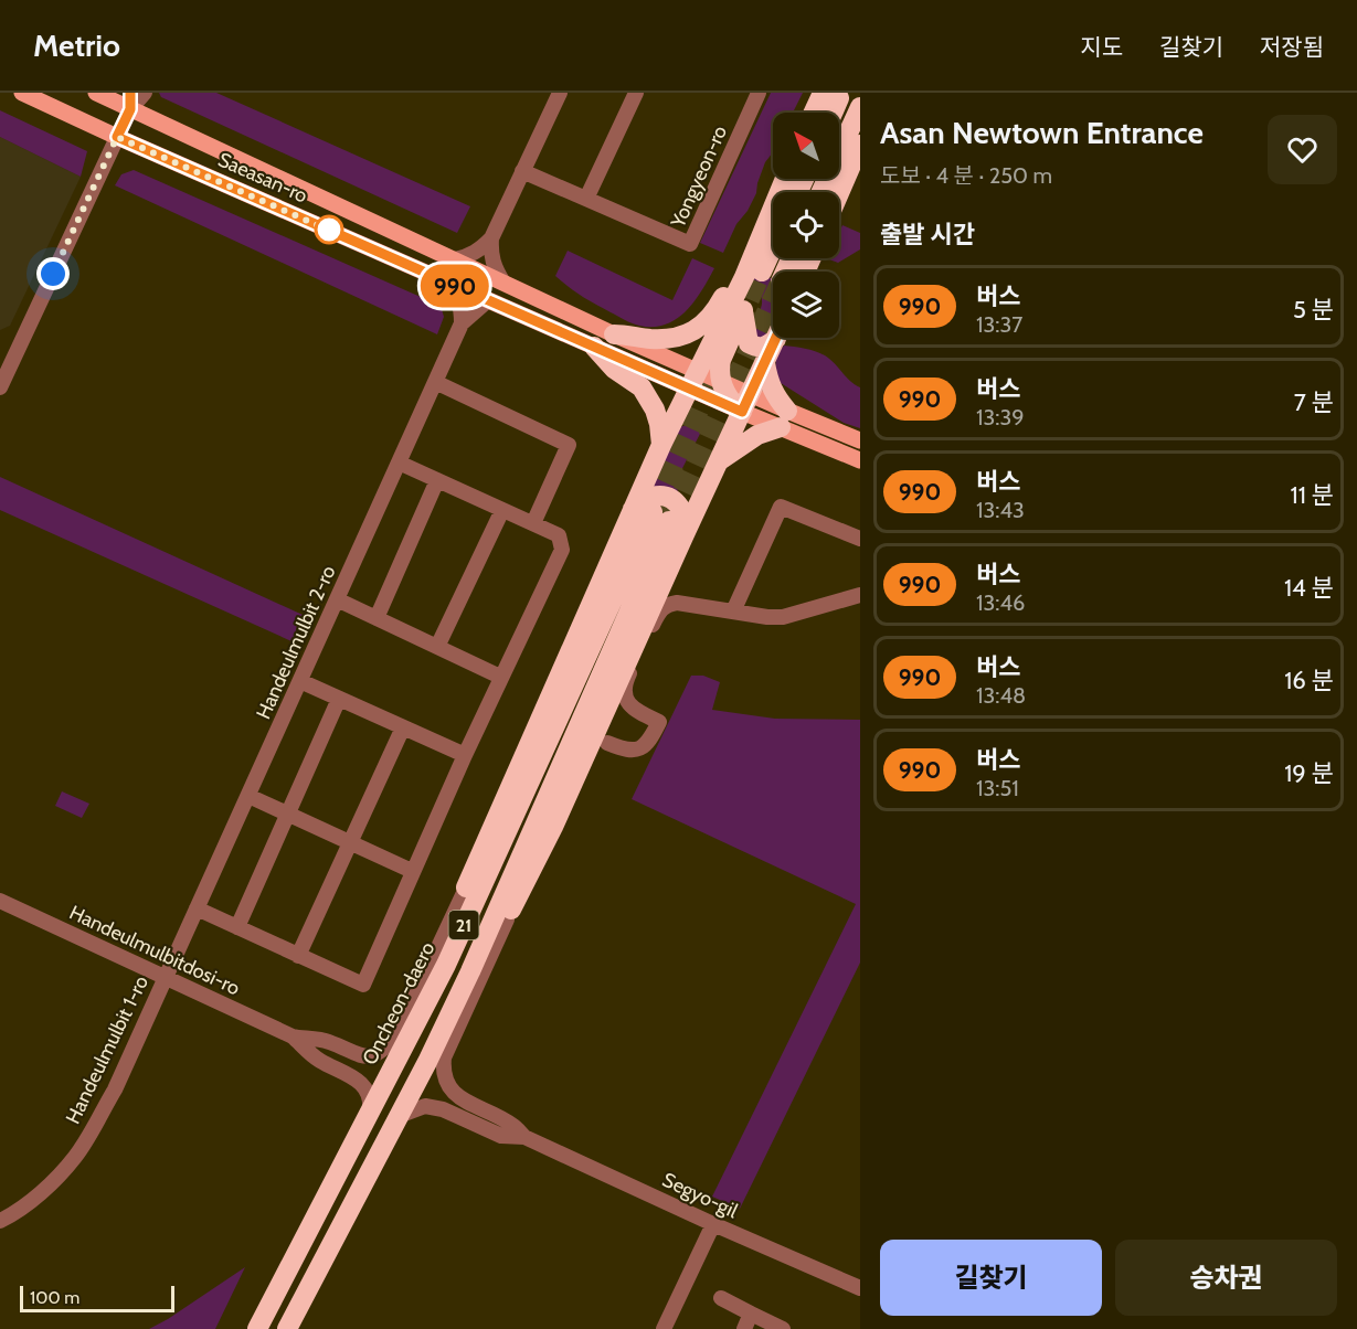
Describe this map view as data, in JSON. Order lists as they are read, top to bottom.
{
  "streets": {
    "highway": ["21", "Oncheon-daero"],
    "main road": ["Saeasan-ro"],
    "street": [
      "Yongyeon-ro",
      "Handeulmulbit 2-ro",
      "Handeulmulbitdosi-ro",
      "Handeulmulbit 1-ro",
      "Segyo-gil"
    ]
  },
  "crossings": [
    ["Handeulmulbit 2-ro", "Handeulmulbitdosi-ro"],
    ["Handeulmulbit 2-ro", "Handeulmulbit 1-ro"],
    ["Handeulmulbitdosi-ro", "Handeulmulbit 1-ro"]
  ],
  "lines": ["bus line 990"],
  "scale_bar": "100 m",
  "north": "top left",
  "page": {
    "header": "Metrio",
    "nav": ["지도", "길찾기", "저장됨"],
    "on_map": "990",
    "heading": [
      ["Asan Newtown Entrance", "도보 · 4 분 · 250 m"],
      "출발 시간"
    ],
    "list": [
      {
        "mark": "990",
        "name": "버스",
        "note": "13:37",
        "value": "5 분"
      },
      {
        "mark": "990",
        "name": "버스",
        "note": "13:39",
        "value": "7 분"
      },
      {
        "mark": "990",
        "name": "버스",
        "note": "13:43",
        "value": "11 분"
      },
      {
        "mark": "990",
        "name": "버스",
        "note": "13:46",
        "value": "14 분"
      },
      {
        "mark": "990",
        "name": "버스",
        "note": "13:48",
        "value": "16 분"
      },
      {
        "mark": "990",
        "name": "버스",
        "note": "13:51",
        "value": "19 분"
      }
    ],
    "buttons": ["길찾기", "승차권"],
    "scale": "100 m"
  }
}
